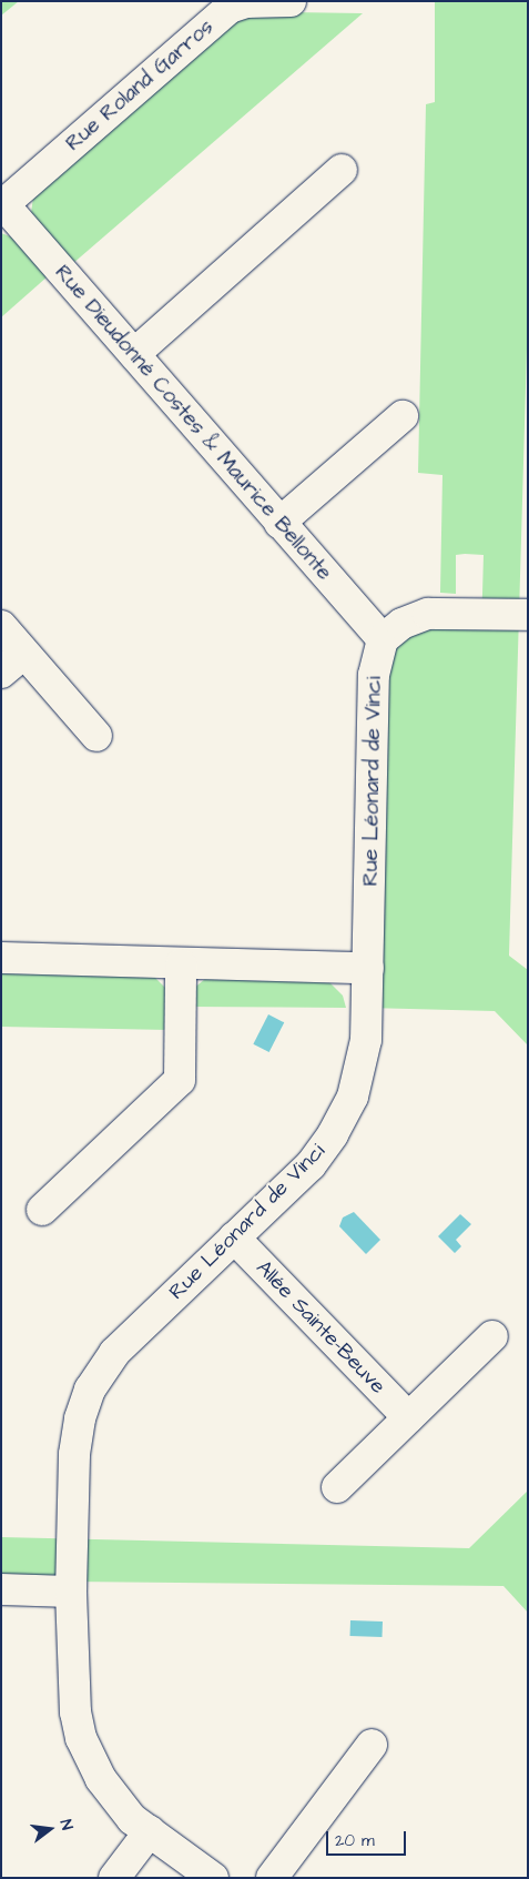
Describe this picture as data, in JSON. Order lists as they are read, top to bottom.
{
  "streets": {
    "street": [
      "Rue Roland Garros",
      "Rue Dieudonné Costes & Maurice Bellonte",
      "Rue Léonard de Vinci",
      "Allée Sainte-Beuve"
    ]
  },
  "crossings": [
    ["Rue Roland Garros", "Rue Dieudonné Costes & Maurice Bellonte"],
    ["Rue Dieudonné Costes & Maurice Bellonte", "Rue Léonard de Vinci"],
    ["Rue Léonard de Vinci", "Allée Sainte-Beuve"]
  ],
  "scale_bar": "20 m",
  "north": "right"
}
